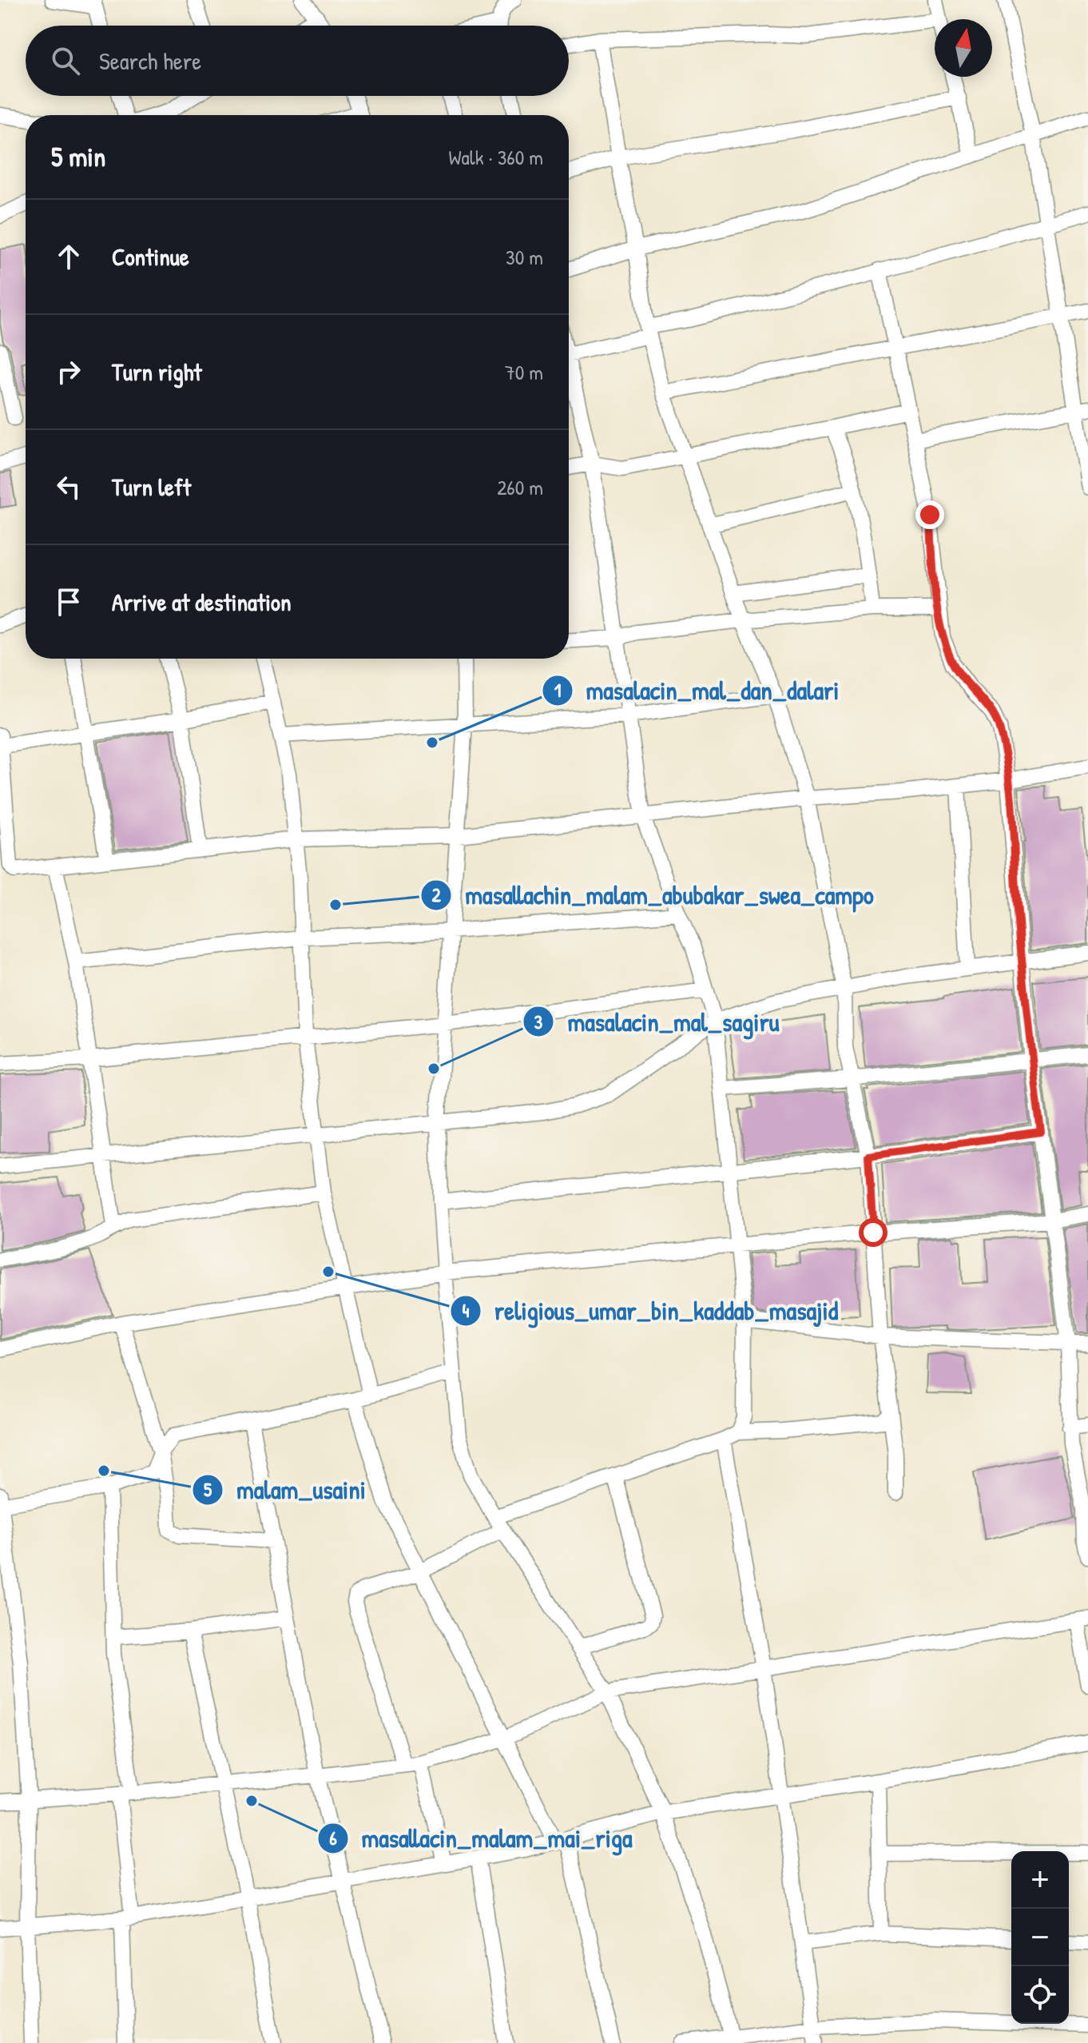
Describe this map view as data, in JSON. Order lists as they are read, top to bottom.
{
  "places": [
    "masalacin_mal_dan_dalari",
    "masallachin_malam_abubakar_swea_campo",
    "masalacin_mal_sagiru",
    "religious_umar_bin_kaddab_masajid",
    "malam_usaini",
    "masallacin_malam_mai_riga"
  ],
  "north": "top",
  "page": {
    "search": "Search here",
    "heading": ["5 min", "Walk · 360 m"],
    "list": [
      ["Continue", "30 m"],
      ["Turn right", "70 m"],
      ["Turn left", "260 m"],
      "Arrive at destination"
    ],
    "map_buttons": ["+", "−"]
  }
}
